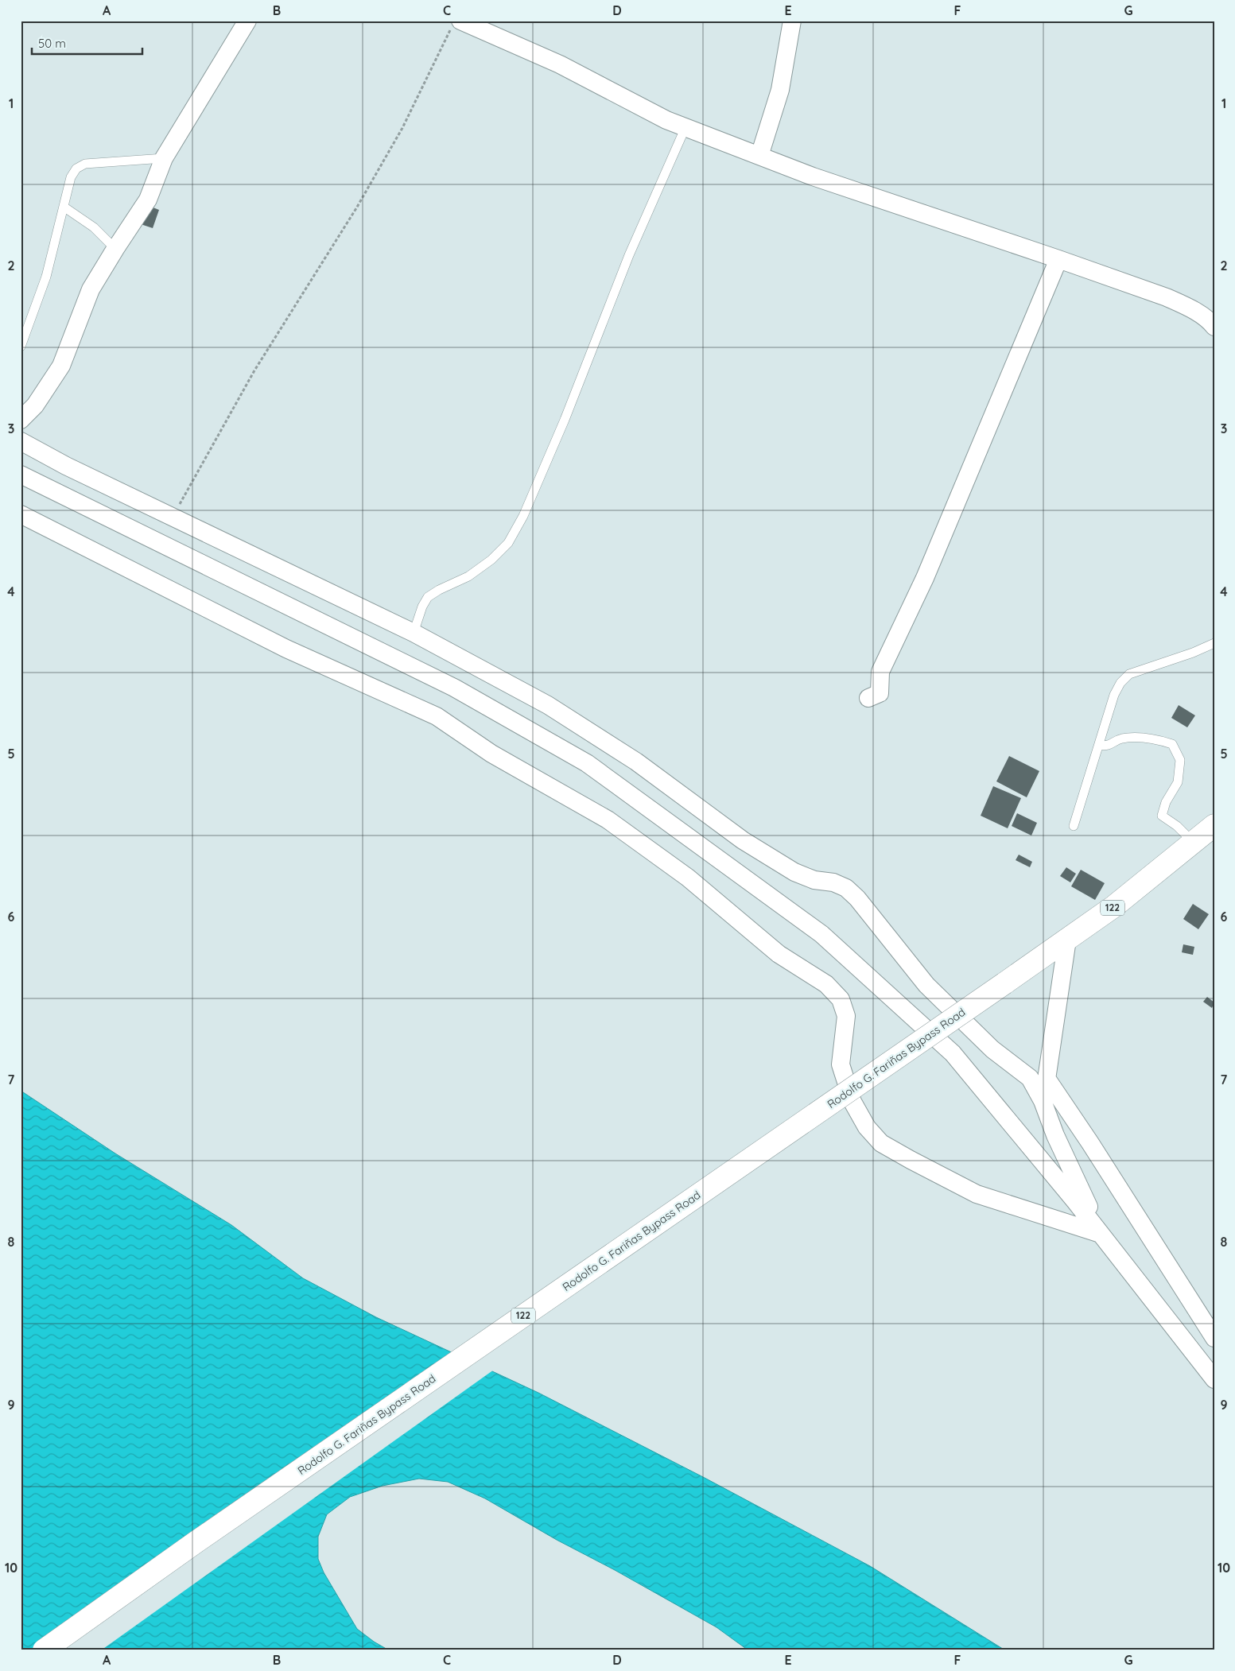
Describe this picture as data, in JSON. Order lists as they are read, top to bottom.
{
  "streets": {
    "main road": ["122", "Rodolfo G. Fariñas Bypass Road"]
  },
  "scale_bar": "50 m",
  "grid": {
    "columns": [
      "A",
      "B",
      "C",
      "D",
      "E",
      "F",
      "G"
    ],
    "rows": [
      "1",
      "2",
      "3",
      "4",
      "5",
      "6",
      "7",
      "8",
      "9",
      "10"
    ]
  }
}
